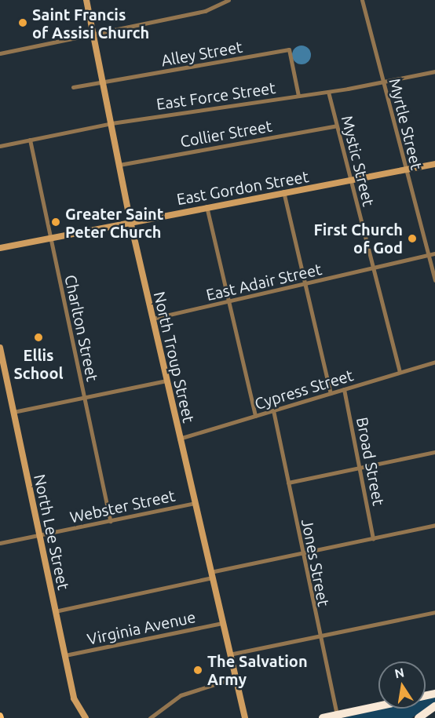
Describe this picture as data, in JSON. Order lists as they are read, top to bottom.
{
  "streets": {
    "street": [
      "Alley Street",
      "East Force Street",
      "Myrtle Street",
      "Collier Street",
      "Mystic Street",
      "East Gordon Street",
      "East Adair Street",
      "Charlton Street",
      "North Troup Street",
      "Cypress Street",
      "Broad Street",
      "Webster Street",
      "North Lee Street",
      "Jones Street",
      "Virginia Avenue"
    ]
  },
  "crossings": [
    ["Alley Street", "East Force Street"],
    ["Alley Street", "North Troup Street"],
    ["East Force Street", "Myrtle Street"],
    ["East Force Street", "Mystic Street"],
    ["East Force Street", "Charlton Street"],
    ["East Force Street", "North Troup Street"],
    ["Myrtle Street", "East Gordon Street"],
    ["Myrtle Street", "East Adair Street"],
    ["Collier Street", "Mystic Street"],
    ["Collier Street", "North Troup Street"],
    ["Mystic Street", "East Gordon Street"],
    ["Mystic Street", "East Adair Street"],
    ["Mystic Street", "Cypress Street"],
    ["East Gordon Street", "Charlton Street"],
    ["East Gordon Street", "North Troup Street"],
    ["East Adair Street", "North Troup Street"],
    ["Charlton Street", "Webster Street"],
    ["North Troup Street", "Cypress Street"],
    ["North Troup Street", "Webster Street"],
    ["North Troup Street", "Virginia Avenue"],
    ["Cypress Street", "Broad Street"],
    ["Cypress Street", "Jones Street"],
    ["Webster Street", "North Lee Street"],
    ["North Lee Street", "Virginia Avenue"]
  ],
  "places": [
    "Saint Francis of Assisi Church",
    "Greater Saint Peter Church",
    "First Church of God",
    "Ellis School",
    "The Salvation Army"
  ],
  "north": "top"
}
